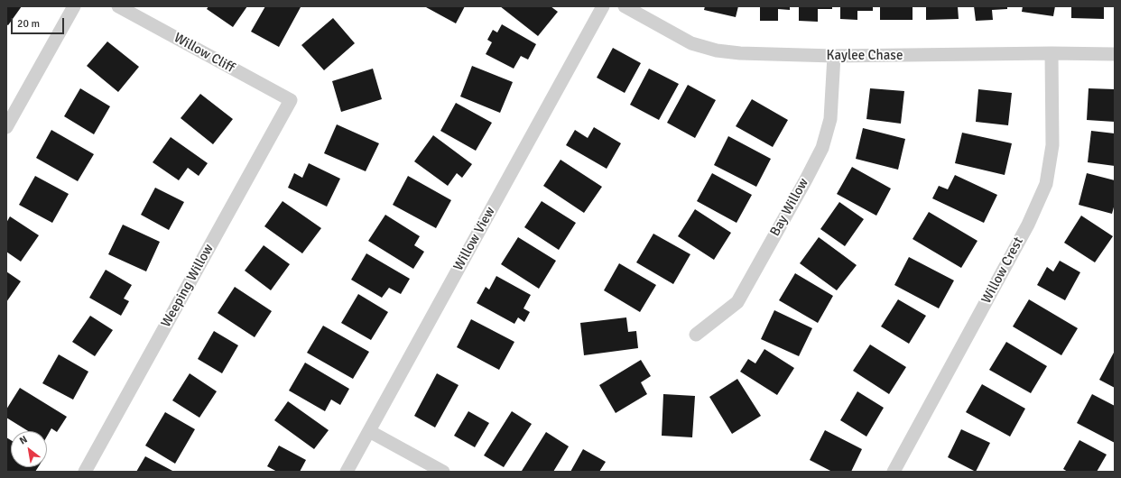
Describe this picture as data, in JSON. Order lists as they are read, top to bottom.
{
  "streets": {
    "street": [
      "Willow Cliff",
      "Kaylee Chase",
      "Bay Willow",
      "Willow View",
      "Willow Crest",
      "Weeping Willow"
    ]
  },
  "crossings": [
    ["Willow Cliff", "Weeping Willow"],
    ["Kaylee Chase", "Bay Willow"],
    ["Kaylee Chase", "Willow Crest"]
  ],
  "scale_bar": "20 m",
  "north": "top left"
}
